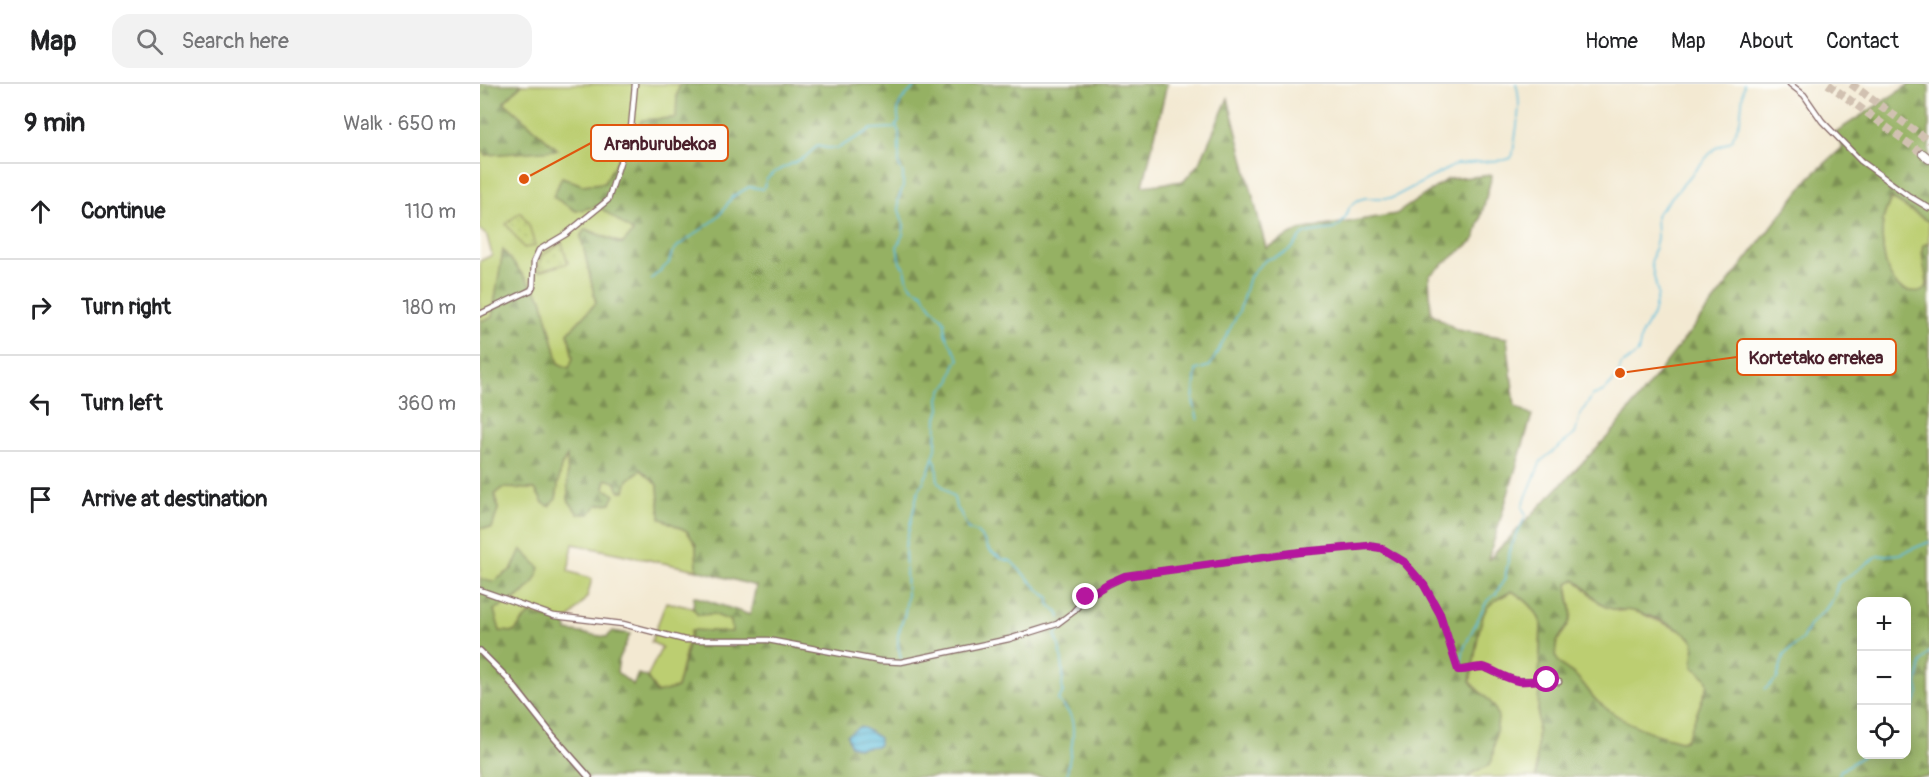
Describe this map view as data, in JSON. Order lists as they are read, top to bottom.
{
  "places": ["Aranburubekoa", "Kortetako errekea"],
  "page": {
    "header": "Map",
    "search": "Search here",
    "nav": [
      "Home",
      "Map",
      "About",
      "Contact"
    ],
    "heading": ["9 min", "Walk · 650 m"],
    "list": [
      ["Continue", "110 m"],
      ["Turn right", "180 m"],
      ["Turn left", "360 m"],
      "Arrive at destination"
    ],
    "map_buttons": ["+", "−"]
  }
}
